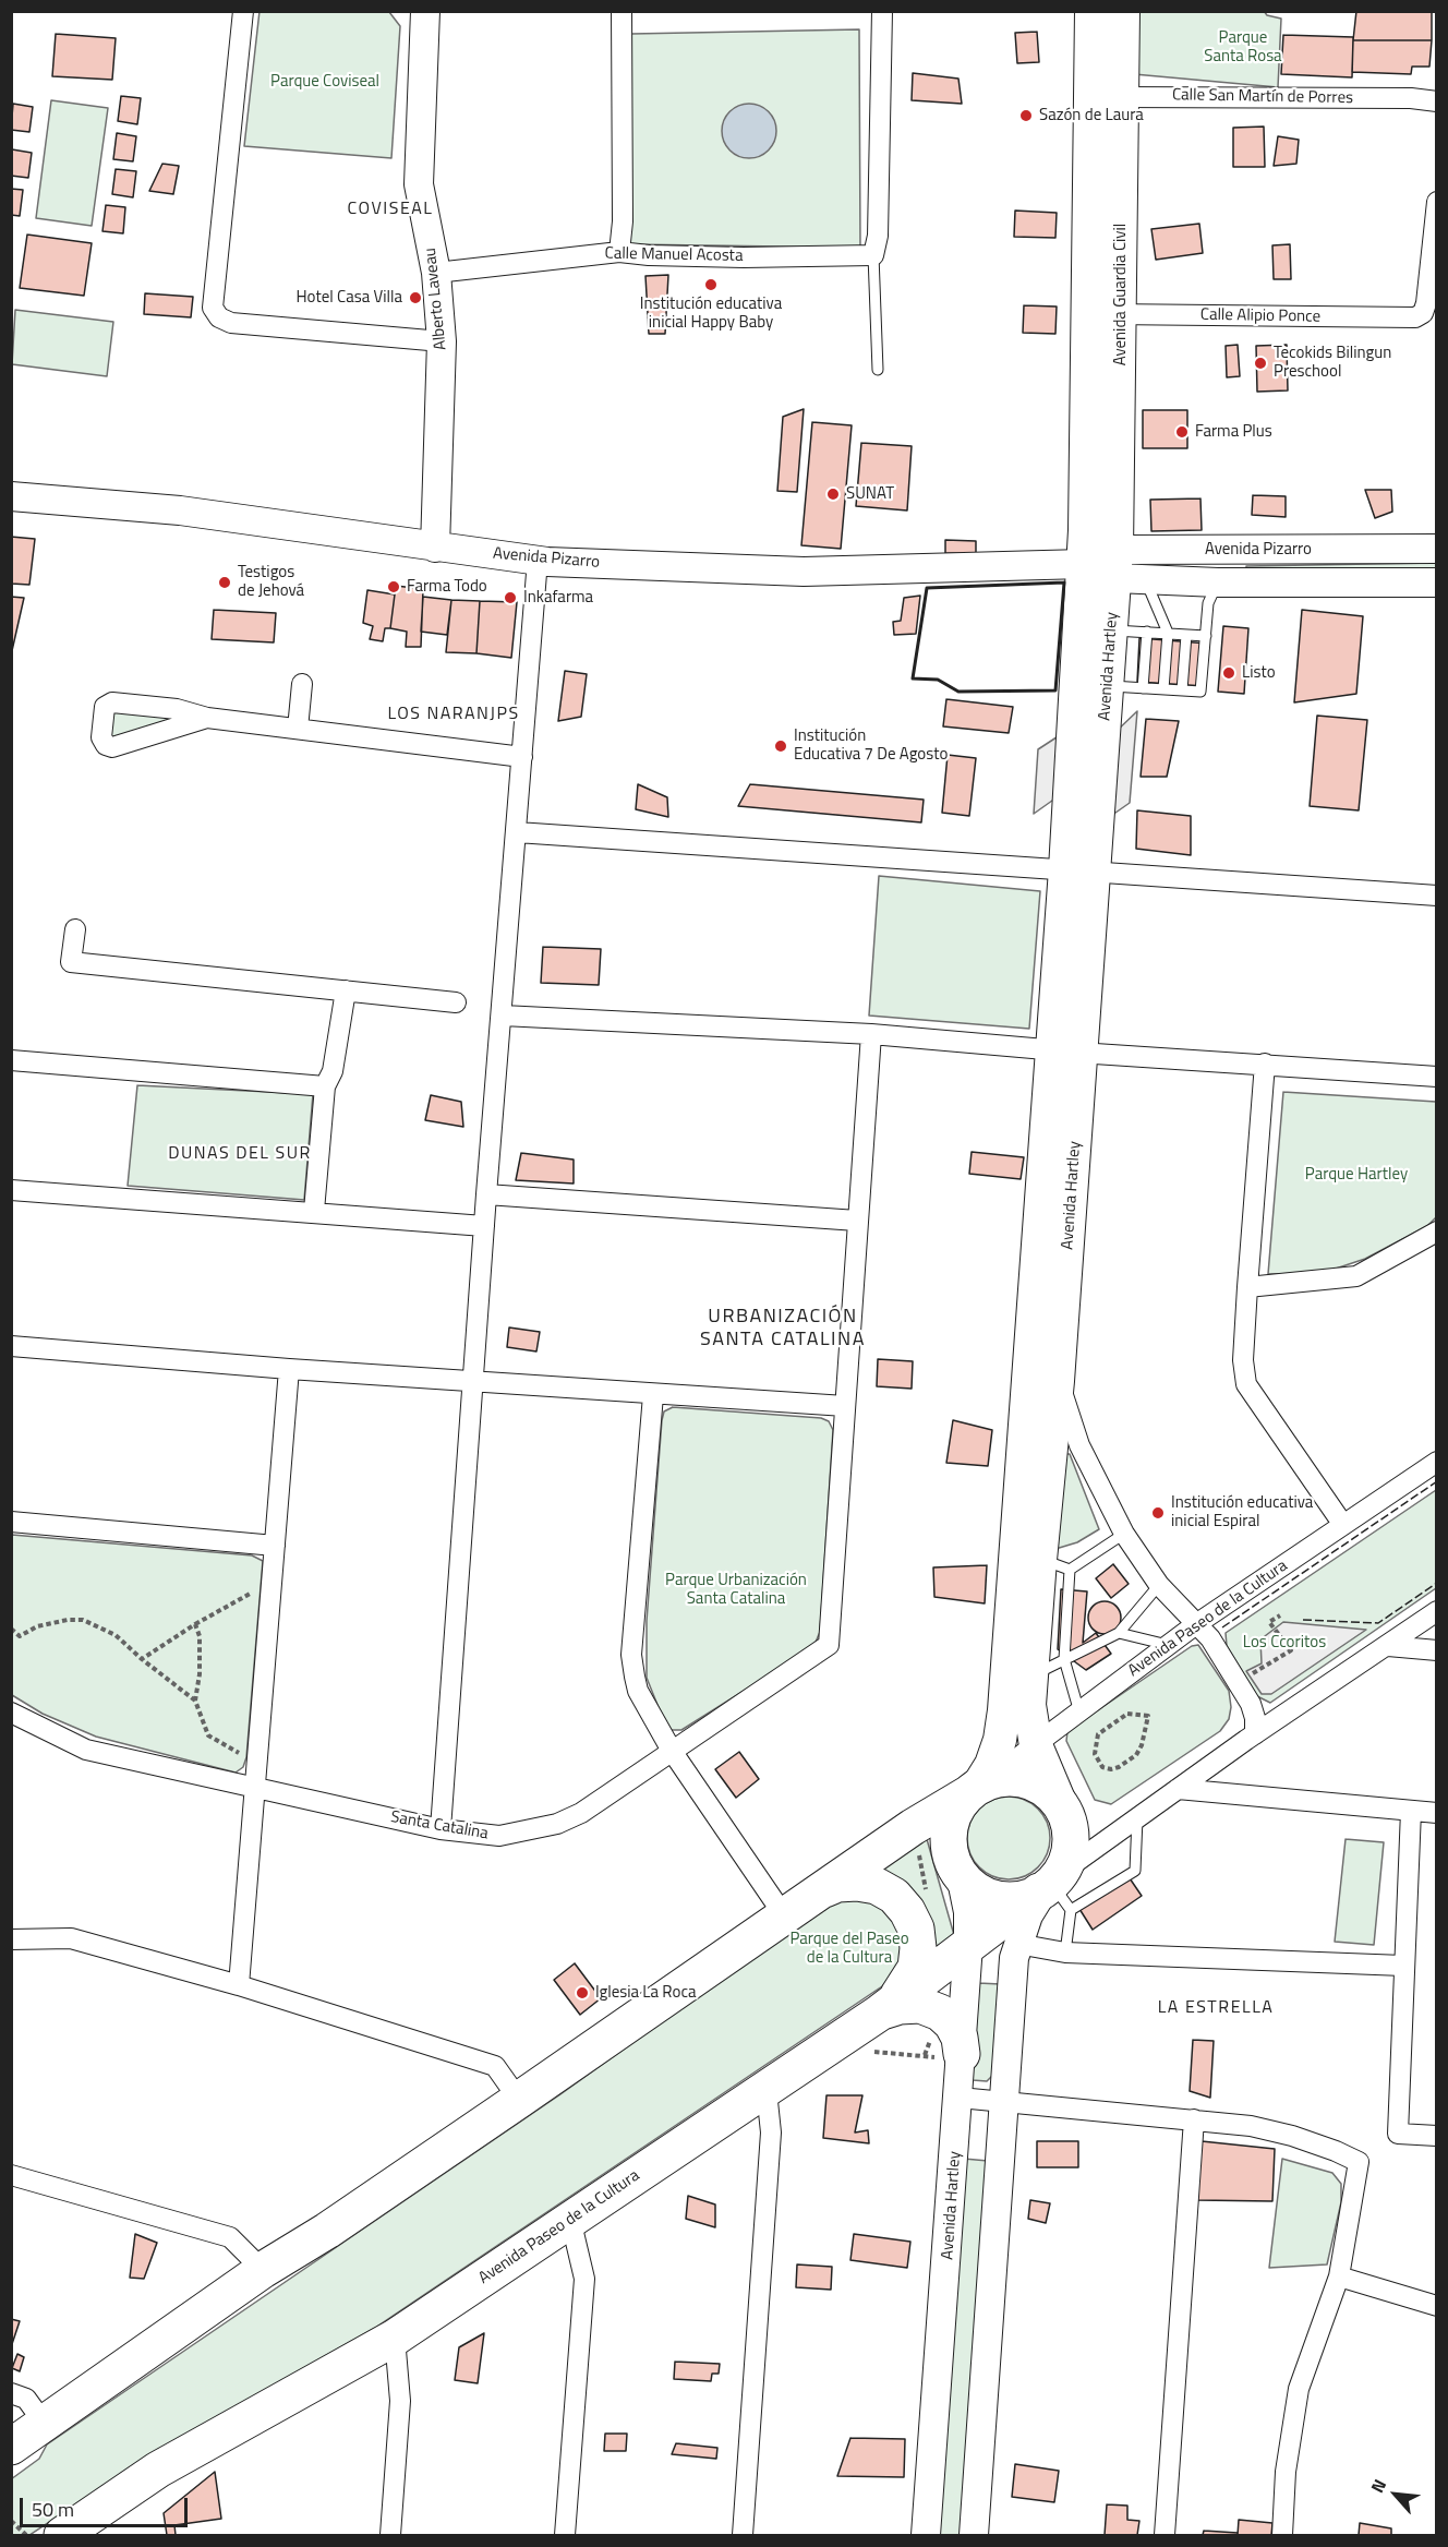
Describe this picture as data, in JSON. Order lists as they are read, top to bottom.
{
  "streets": {
    "highway": ["Avenida Paseo de la Cultura"],
    "main road": [
      "Avenida Guardia Civil",
      "Alberto Laveau",
      "Avenida Pizarro",
      "Avenida Hartley"
    ],
    "street": [
      "Calle San Martín de Porres",
      "Calle Manuel Acosta",
      "Calle Alipio Ponce",
      "Santa Catalina"
    ]
  },
  "crossings": [
    ["Calle San Martín de Porres", "Avenida Guardia Civil"],
    ["Calle Manuel Acosta", "Alberto Laveau"],
    ["Avenida Guardia Civil", "Calle Alipio Ponce"],
    ["Avenida Guardia Civil", "Avenida Pizarro"],
    ["Avenida Guardia Civil", "Avenida Hartley"],
    ["Alberto Laveau", "Avenida Pizarro"],
    ["Avenida Pizarro", "Avenida Hartley"],
    ["Avenida Hartley", "Avenida Paseo de la Cultura"]
  ],
  "districts": [
    "COVISEAL",
    "LOS NARANJPS",
    "DUNAS DEL SUR",
    "URBANIZACIÓN SANTA CATALINA",
    "LA ESTRELLA"
  ],
  "parks": [
    "Parque Santa Rosa",
    "Parque Coviseal",
    "Parque Hartley",
    "Parque Urbanización Santa Catalina",
    "Los Ccoritos",
    "Parque del Paseo de la Cultura"
  ],
  "places": [
    "Sazón de Laura",
    "Institución educativa inicial Happy Baby",
    "Hotel Casa Villa",
    "Tecokids Bilingun Preschool",
    "Farma Plus",
    "SUNAT",
    "Testigos de Jehová",
    "Farma Todo",
    "Inkafarma",
    "Listo",
    "Institución Educativa 7 De Agosto",
    "Institución educativa inicial Espiral",
    "Iglesia La Roca"
  ],
  "scale_bar": "50 m",
  "north": "top left"
}
